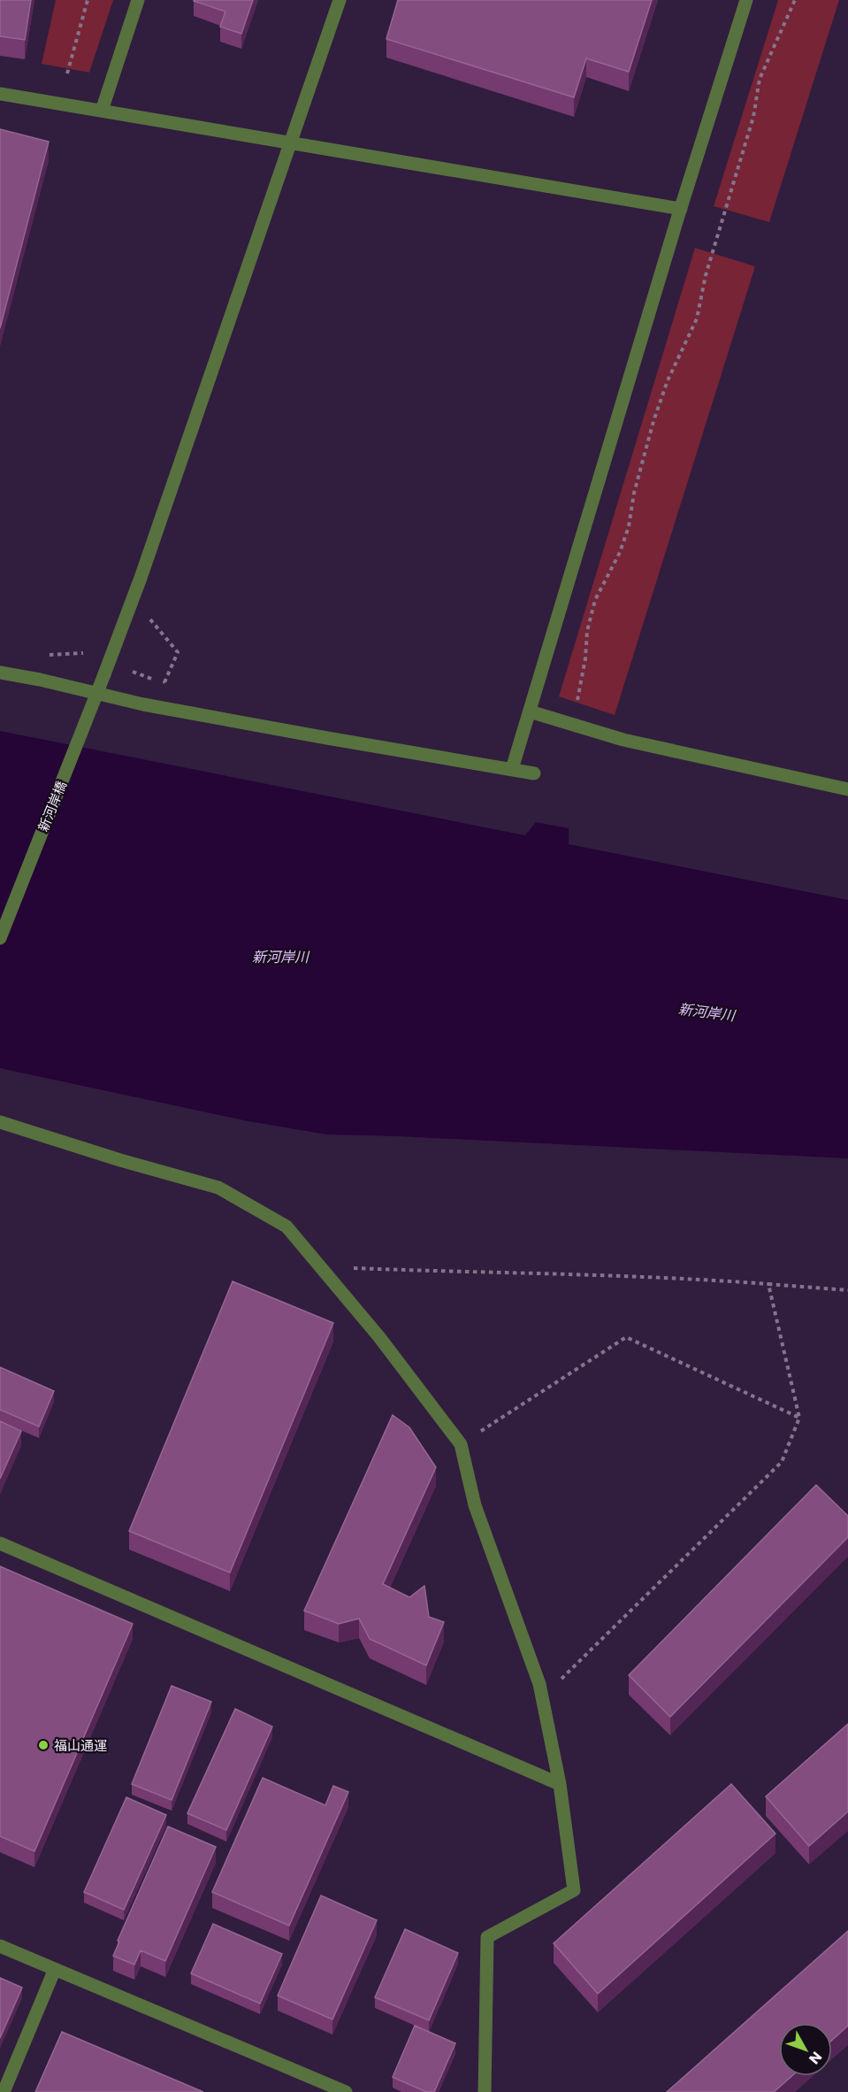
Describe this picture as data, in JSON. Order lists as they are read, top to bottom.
{
  "streets": {
    "street": ["新河岸橋"]
  },
  "water": ["新河岸川"],
  "places": ["福山通運"],
  "north": "bottom right"
}
